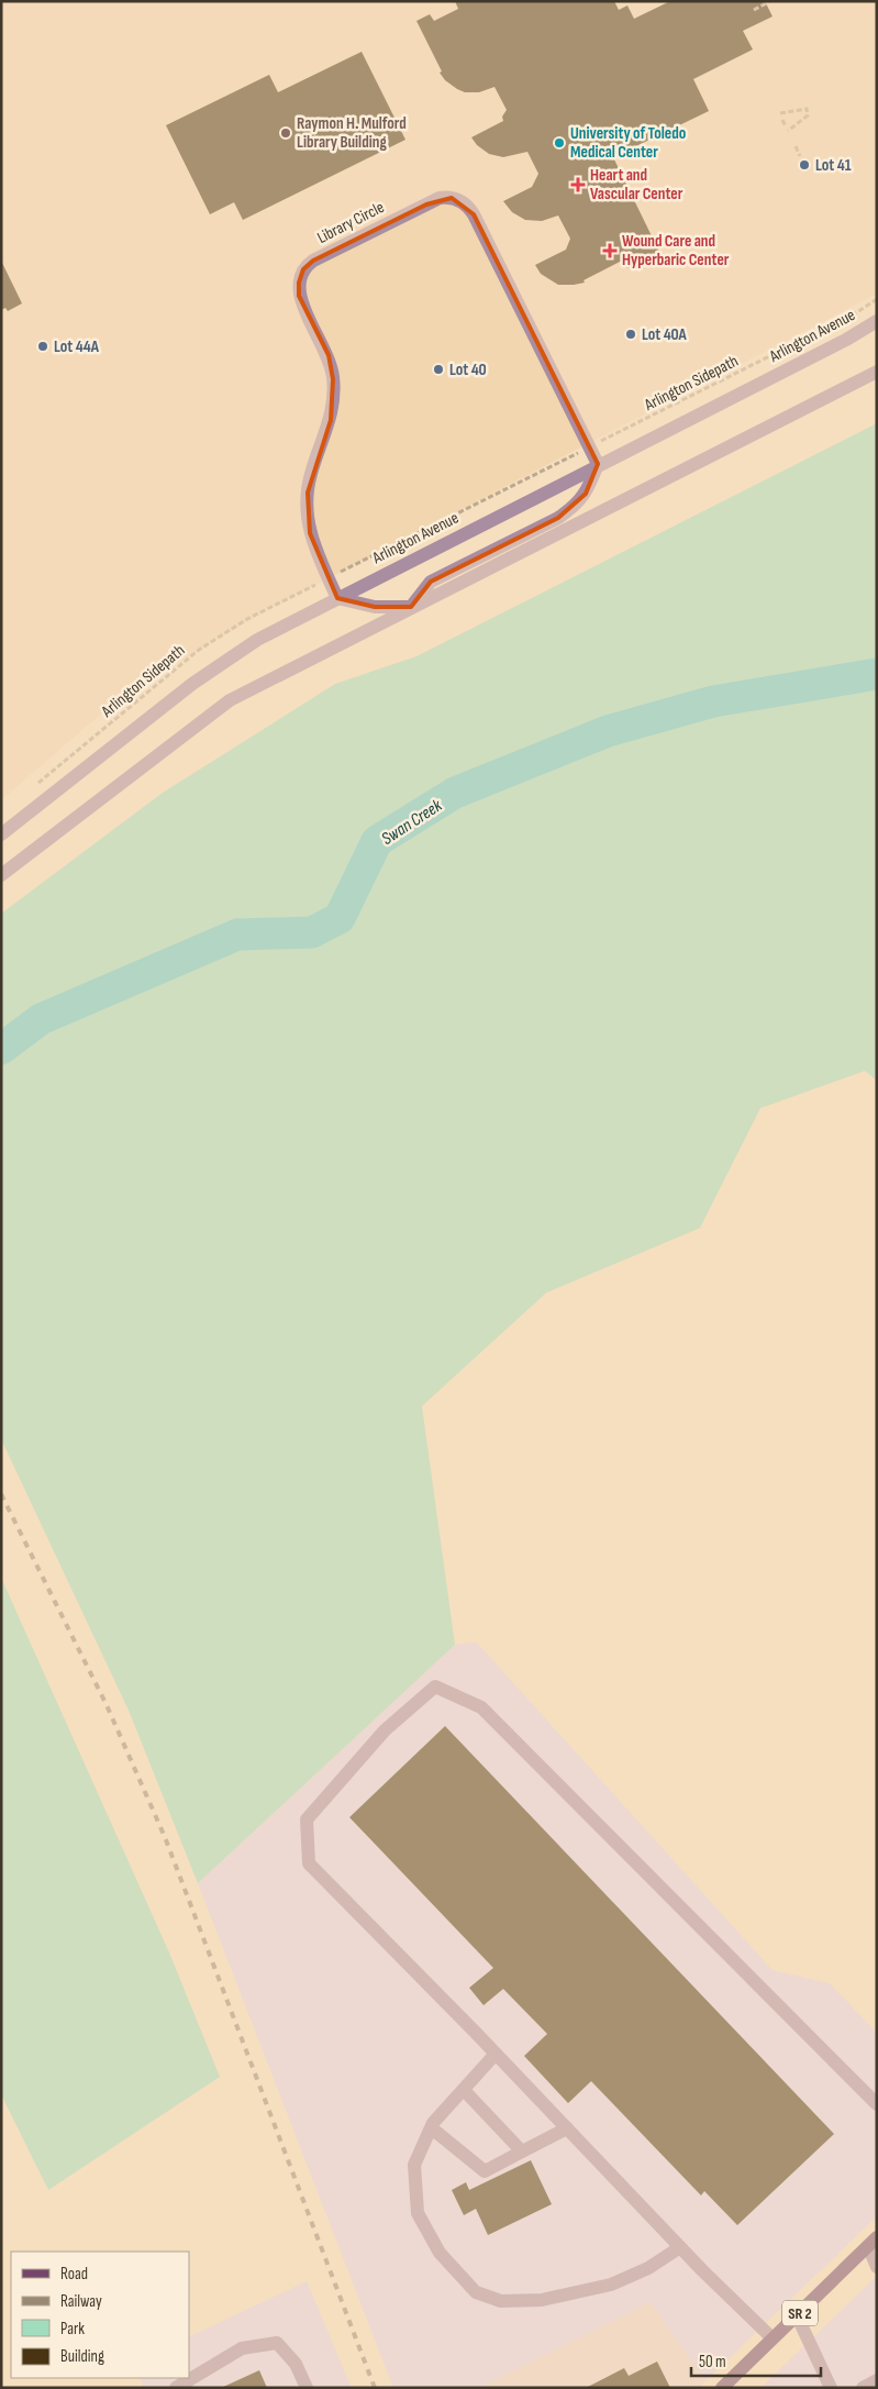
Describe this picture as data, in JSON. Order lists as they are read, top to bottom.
{
  "streets": {
    "main road": ["SR 2"],
    "street": ["Library Circle", "Arlington Avenue"],
    "path": ["Arlington Sidepath"]
  },
  "crossings": [
    ["Library Circle", "Arlington Avenue"]
  ],
  "water": ["Swan Creek"],
  "places": {
    "other": [
      "Raymon H. Mulford Library Building",
      "University of Toledo Medical Center",
      "Lot 41",
      "Lot 40A",
      "Lot 44A",
      "Lot 40"
    ],
    "health": ["Heart and Vascular Center", "Wound Care and Hyperbaric Center"]
  },
  "legend": [
    "Road",
    "Railway",
    "Park",
    "Building"
  ],
  "scale_bar": "50 m"
}
